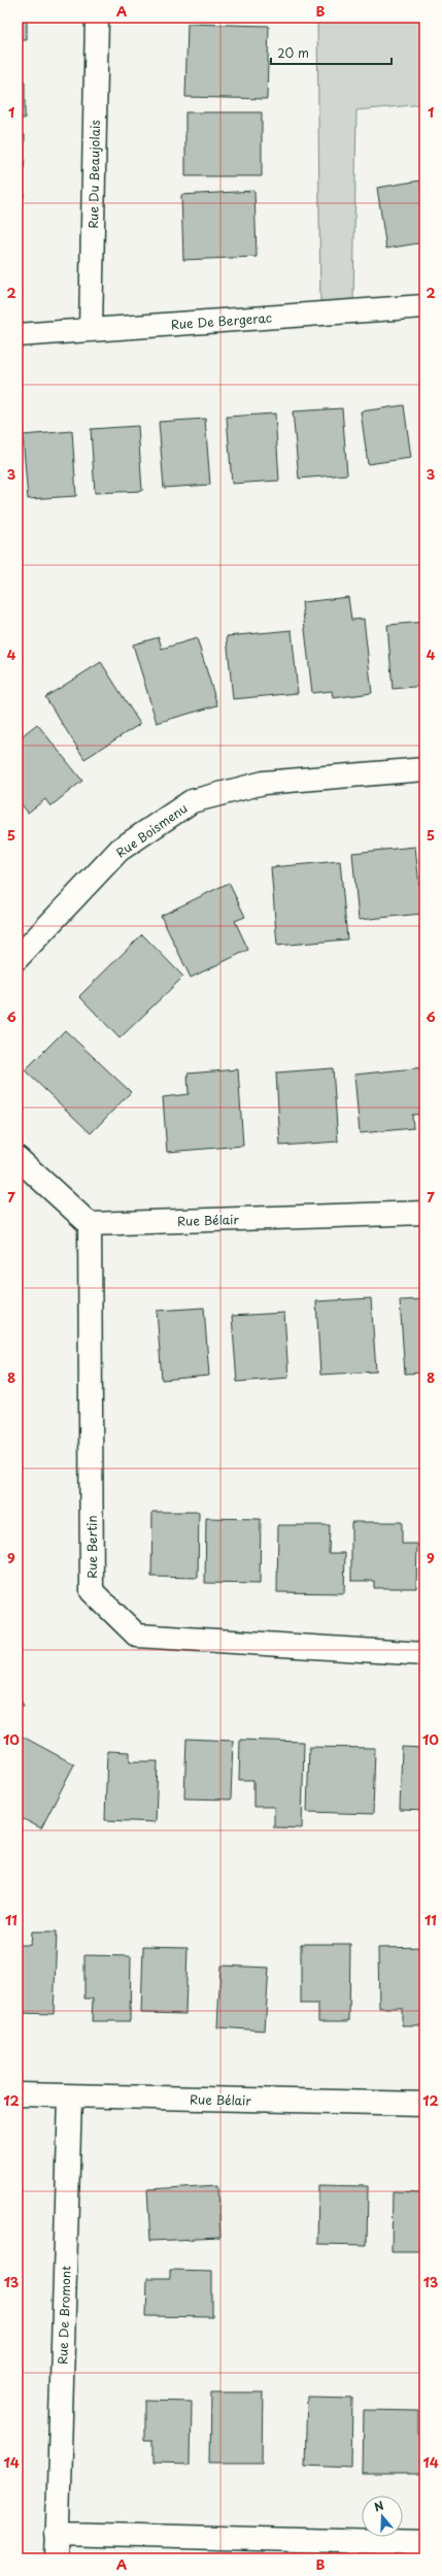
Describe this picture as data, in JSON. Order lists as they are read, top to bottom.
{
  "streets": {
    "street": [
      "Rue Du Beaujolais",
      "Rue De Bergerac",
      "Rue Boismenu",
      "Rue Bélair",
      "Rue Bertin",
      "Rue De Bromont"
    ]
  },
  "crossings": [
    ["Rue Du Beaujolais", "Rue De Bergerac"],
    ["Rue Bélair", "Rue Bertin"],
    ["Rue Bélair", "Rue De Bromont"]
  ],
  "scale_bar": "20 m",
  "north": "top",
  "grid": {
    "columns": ["A", "B"],
    "rows": [
      "1",
      "2",
      "3",
      "4",
      "5",
      "6",
      "7",
      "8",
      "9",
      "10",
      "11",
      "12",
      "13",
      "14"
    ]
  }
}
